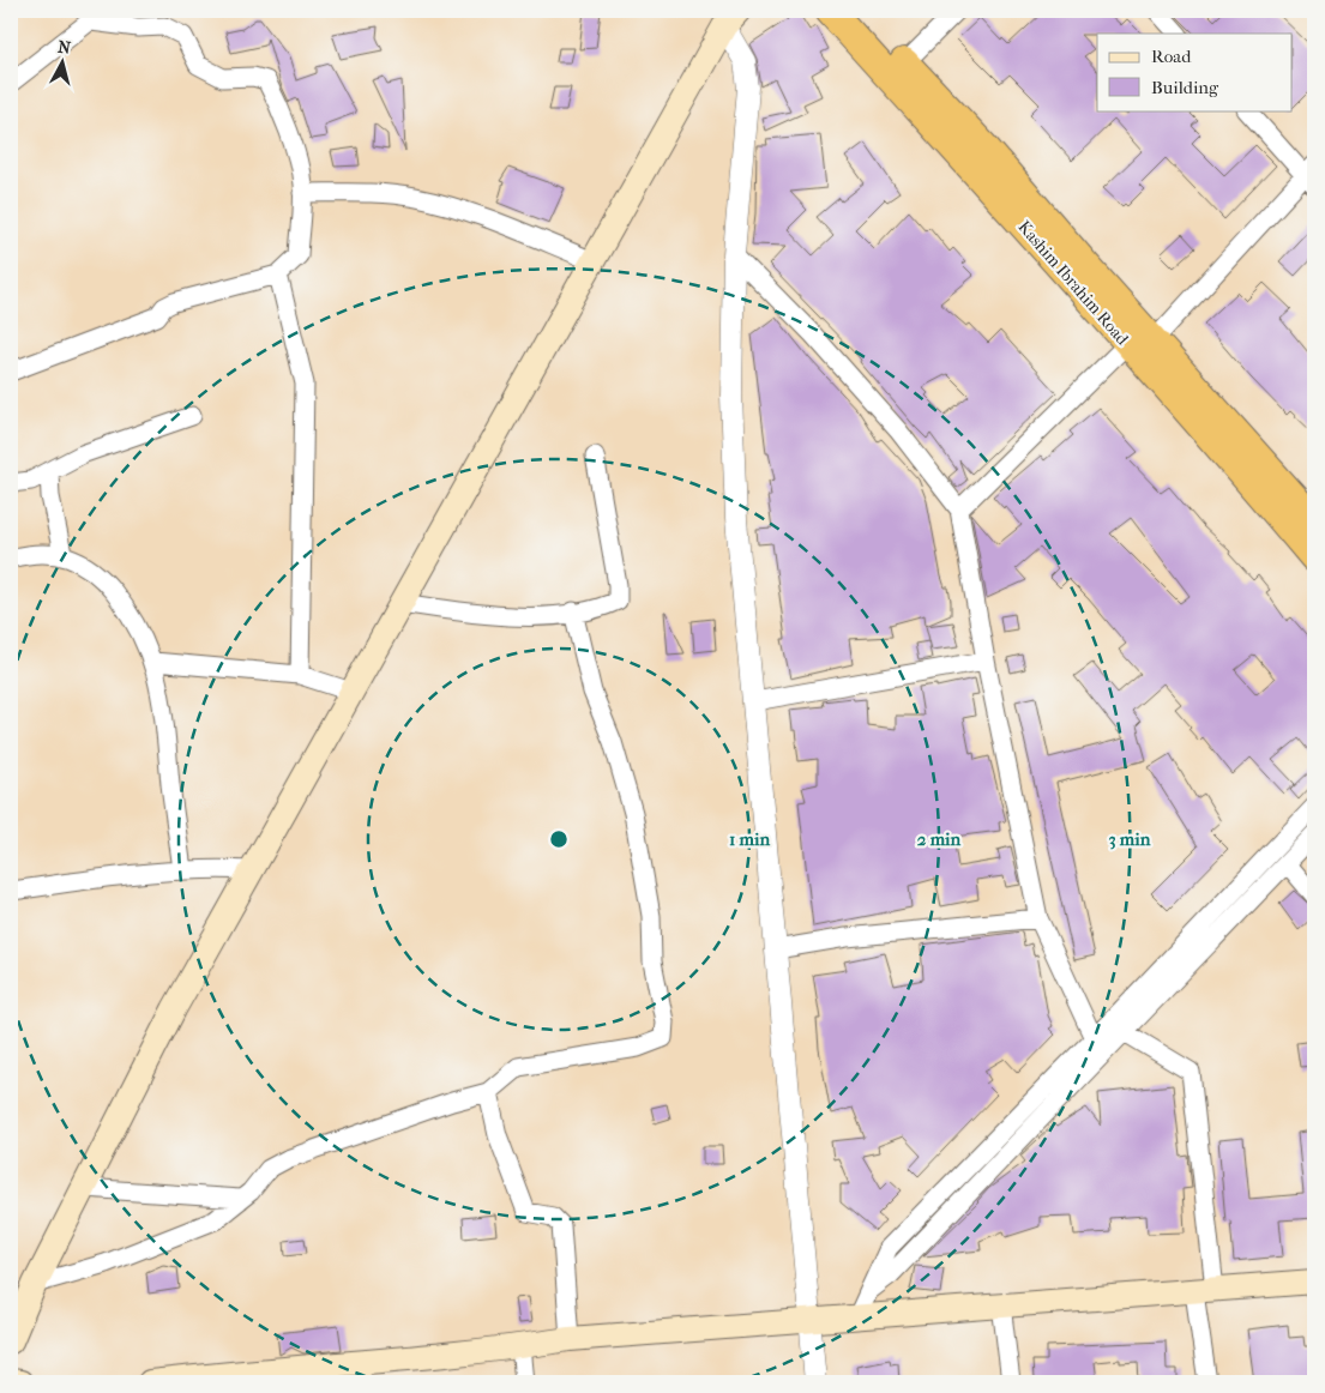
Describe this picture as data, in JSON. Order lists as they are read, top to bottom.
{
  "streets": {
    "highway": ["Kashim Ibrahim Road"]
  },
  "legend": ["Road", "Building"],
  "north": "top",
  "rings": ["1 min", "2 min", "3 min"]
}
